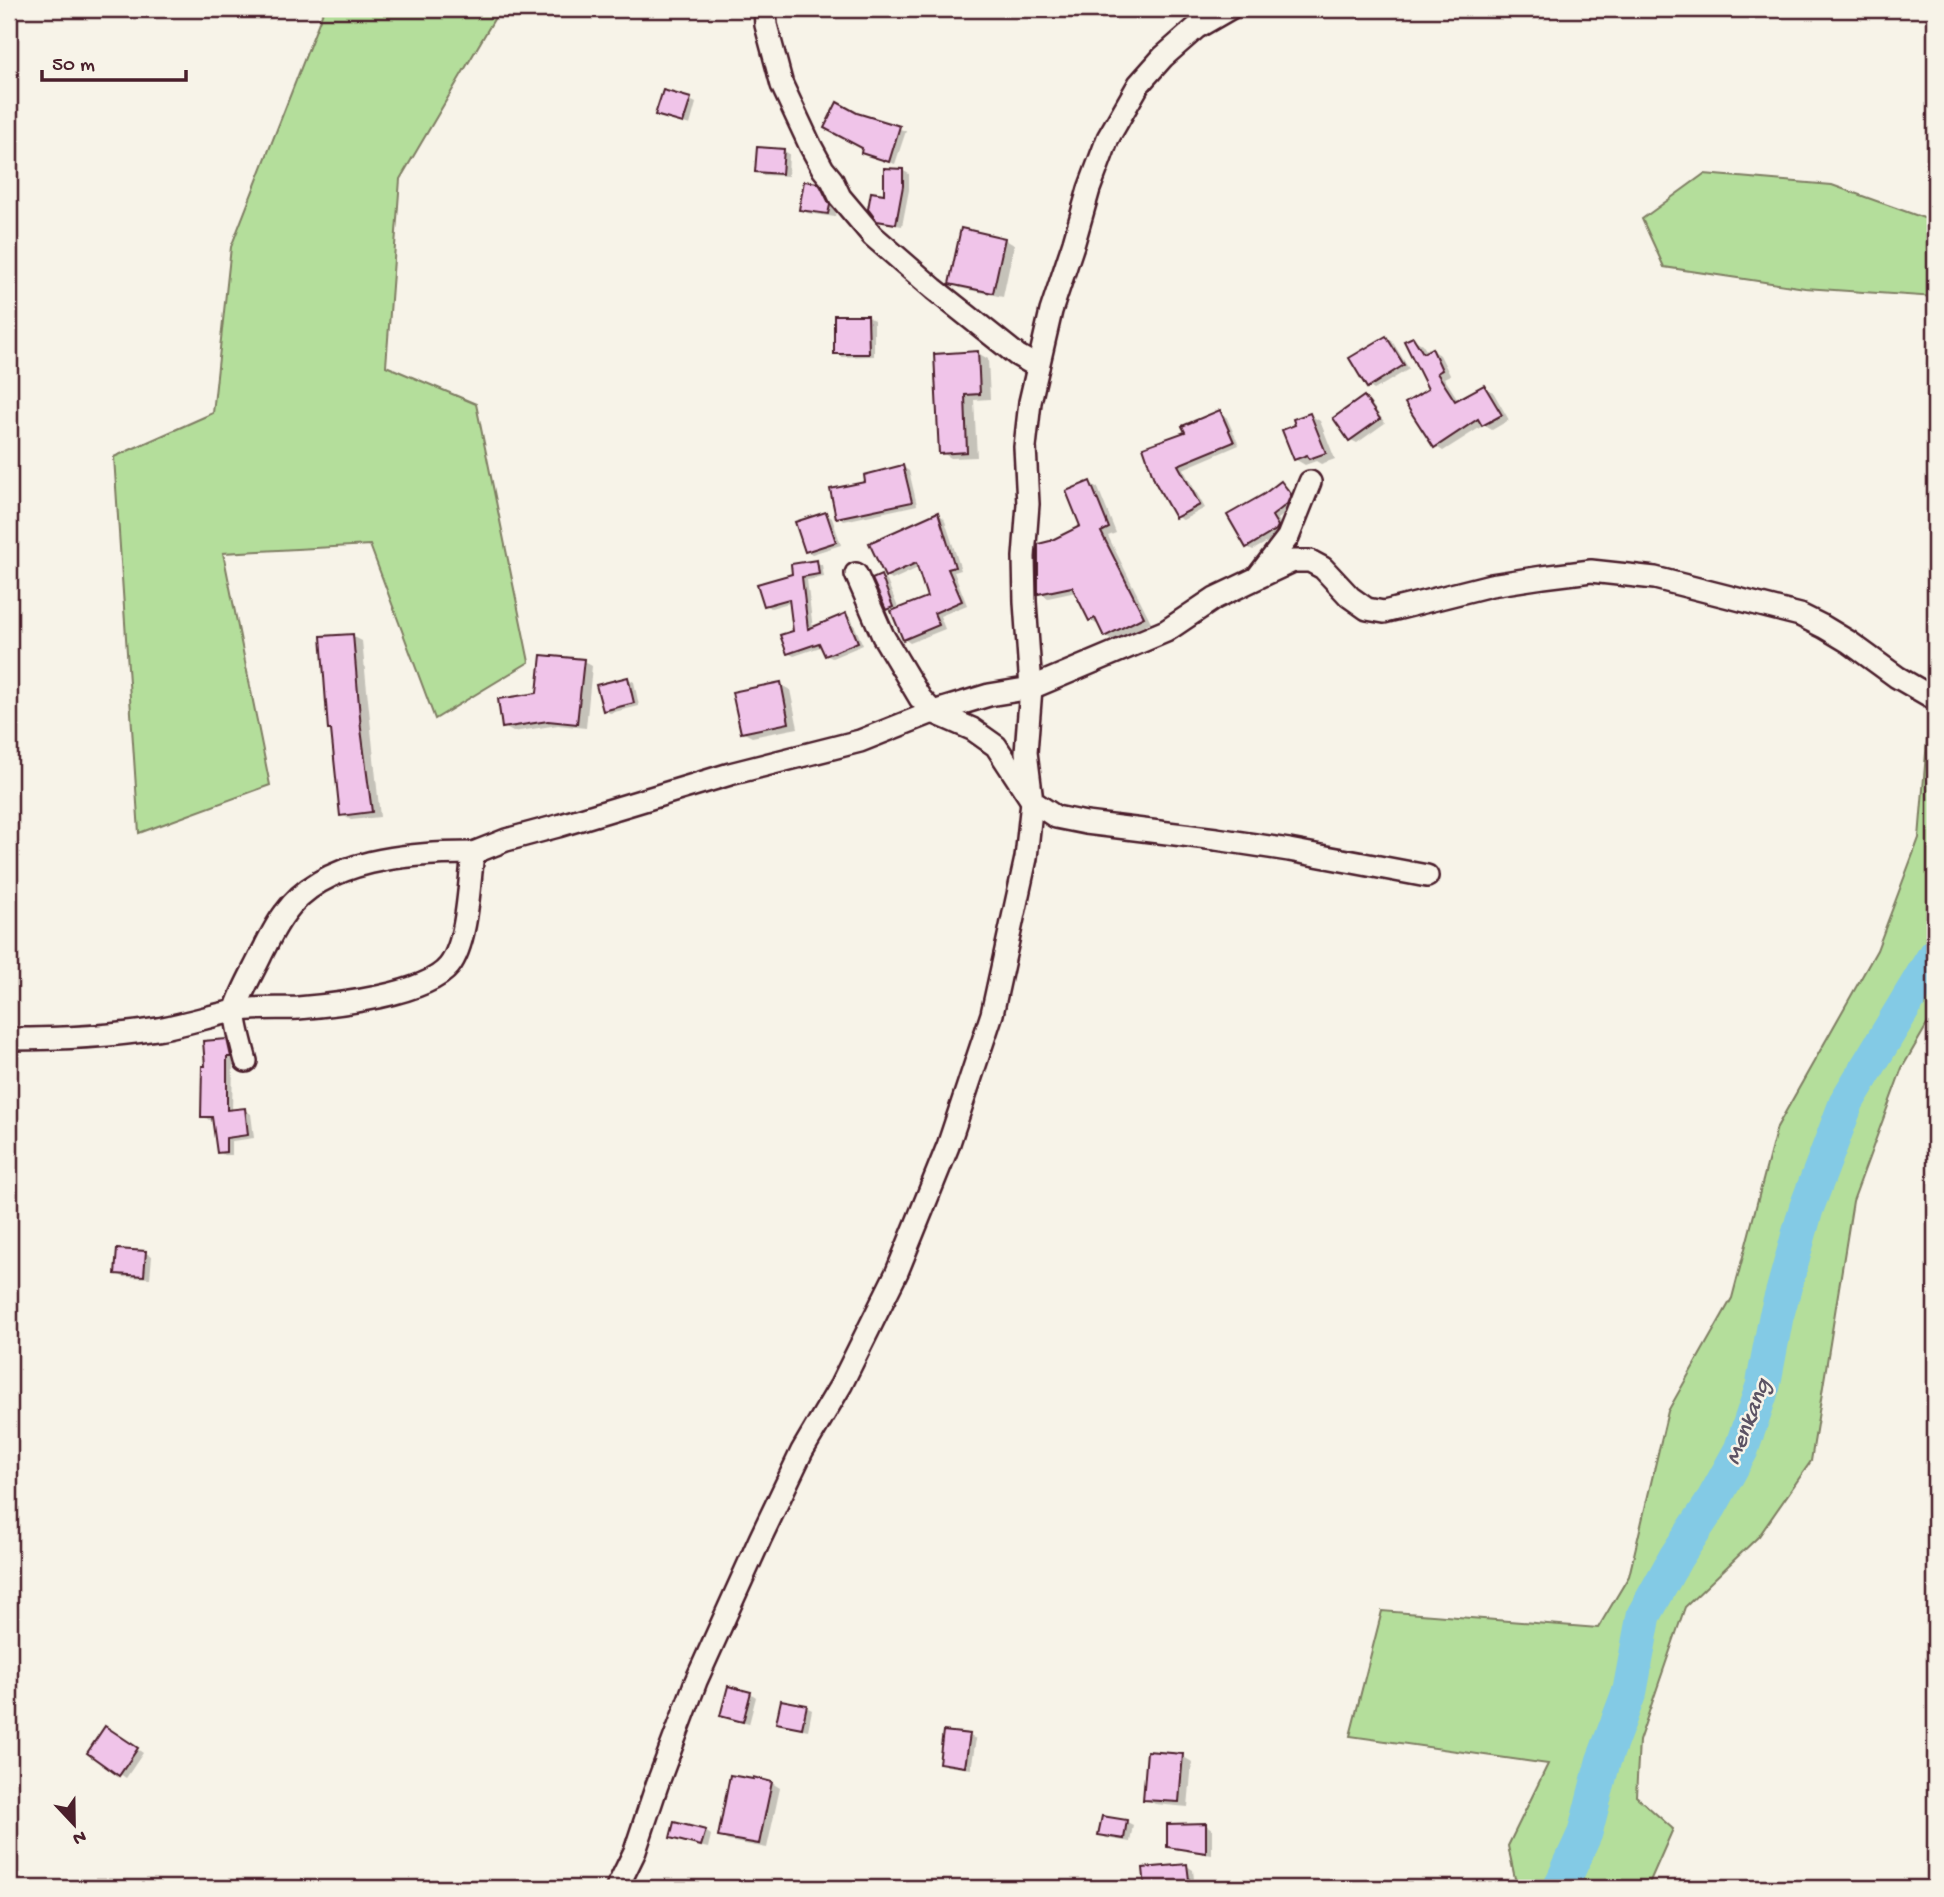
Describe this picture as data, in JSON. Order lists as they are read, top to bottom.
{
  "water": ["Menkang"],
  "scale_bar": "50 m",
  "north": "bottom"
}
